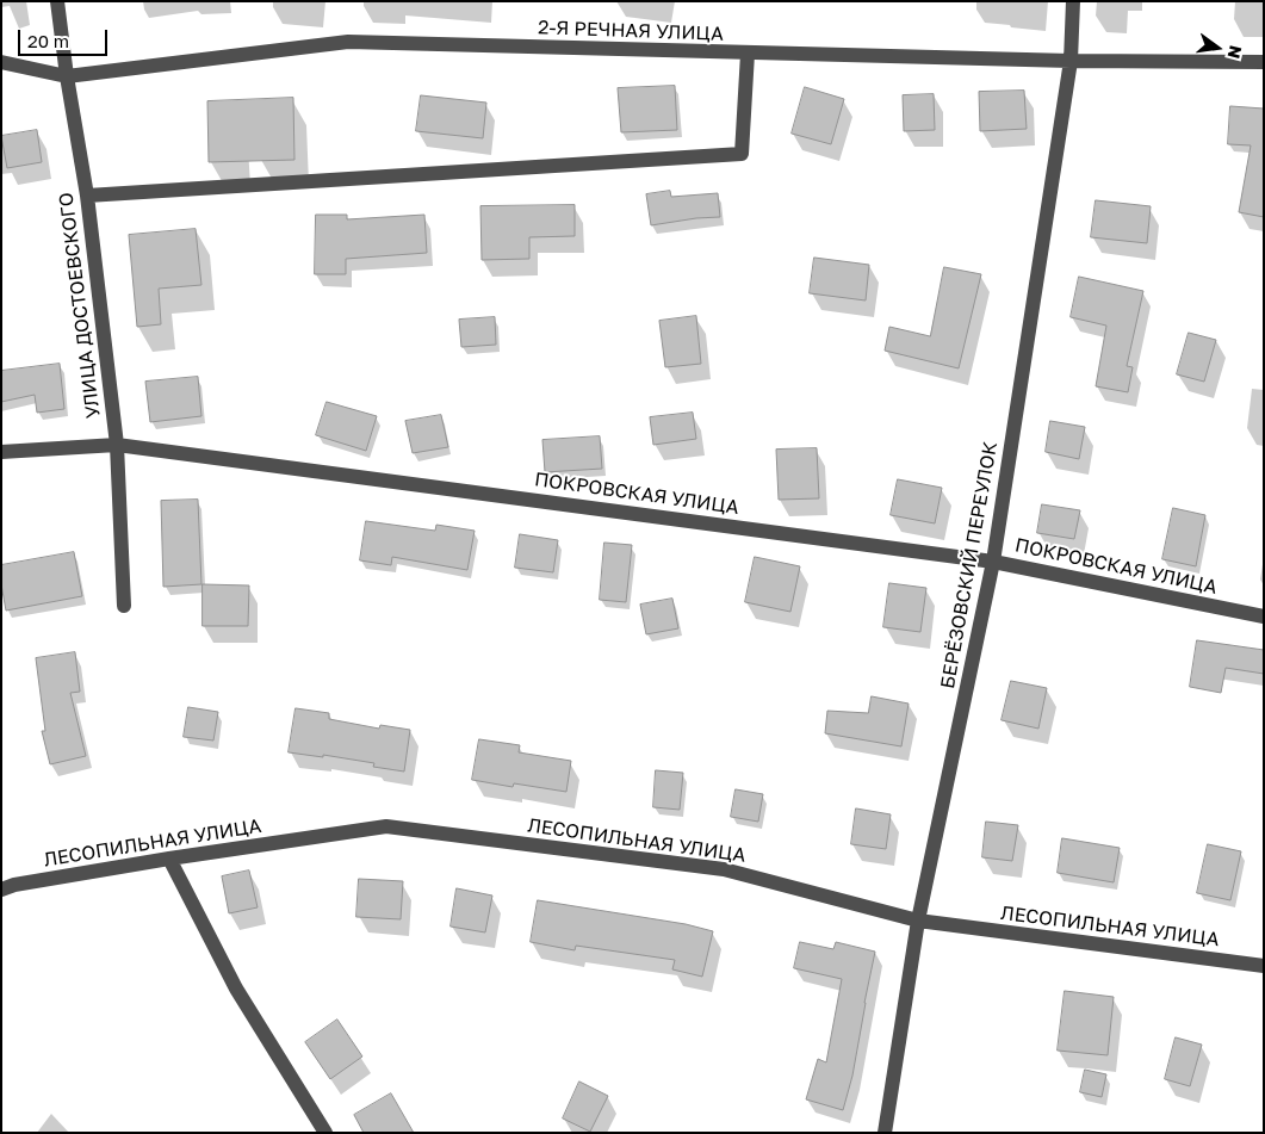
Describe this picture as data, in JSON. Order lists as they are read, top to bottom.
{
  "streets": {
    "street": [
      "2-Я РЕЧНАЯ УЛИЦА",
      "УЛИЦА ДОСТОЕВСКОГО",
      "ПОКРОВСКАЯ УЛИЦА",
      "БЕРЁЗОВСКИЙ ПЕРЕУЛОК",
      "ЛЕСОПИЛЬНАЯ УЛИЦА"
    ]
  },
  "crossings": [
    ["2-Я РЕЧНАЯ УЛИЦА", "УЛИЦА ДОСТОЕВСКОГО"],
    ["2-Я РЕЧНАЯ УЛИЦА", "БЕРЁЗОВСКИЙ ПЕРЕУЛОК"],
    ["УЛИЦА ДОСТОЕВСКОГО", "ПОКРОВСКАЯ УЛИЦА"],
    ["ПОКРОВСКАЯ УЛИЦА", "БЕРЁЗОВСКИЙ ПЕРЕУЛОК"],
    ["БЕРЁЗОВСКИЙ ПЕРЕУЛОК", "ЛЕСОПИЛЬНАЯ УЛИЦА"]
  ],
  "scale_bar": "20 m",
  "north": "right"
}
